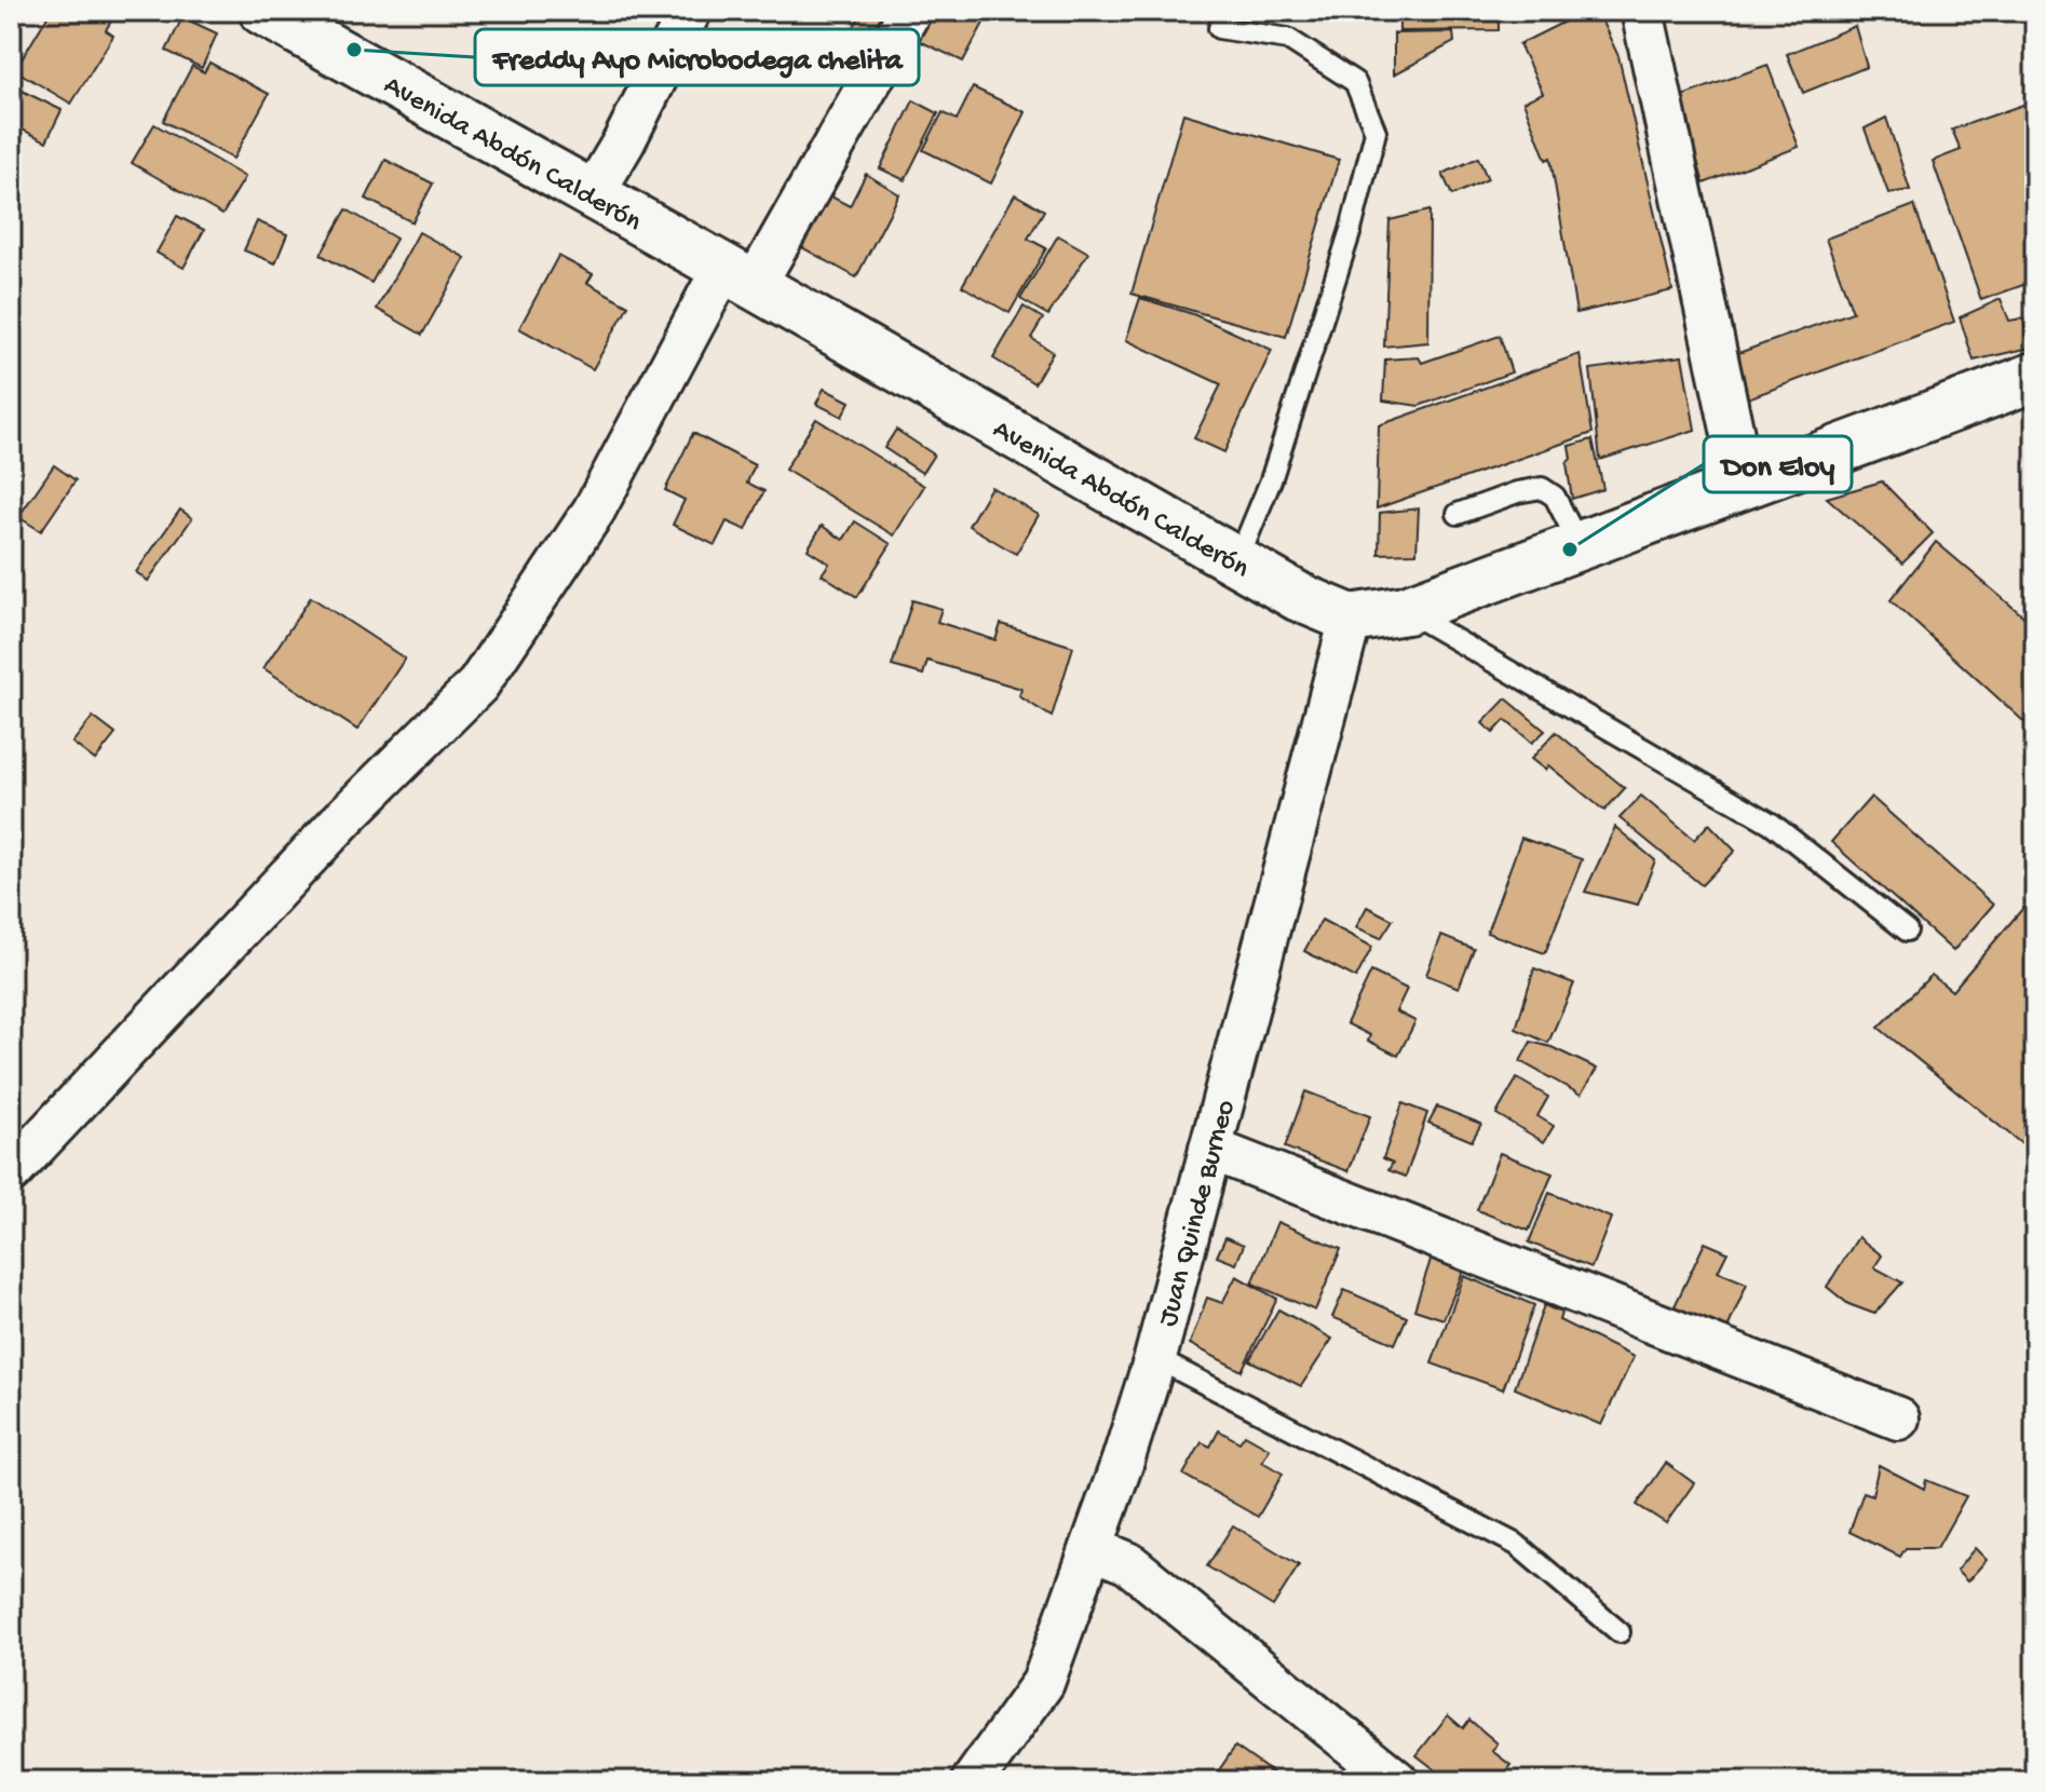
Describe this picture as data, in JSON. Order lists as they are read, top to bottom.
{
  "streets": {
    "street": ["Avenida Abdón Calderón", "Juan Quinde Burneo"]
  },
  "crossings": [
    ["Avenida Abdón Calderón", "Juan Quinde Burneo"]
  ],
  "places": ["Freddy Ayo Microbodega chelita", "Don Eloy"]
}
